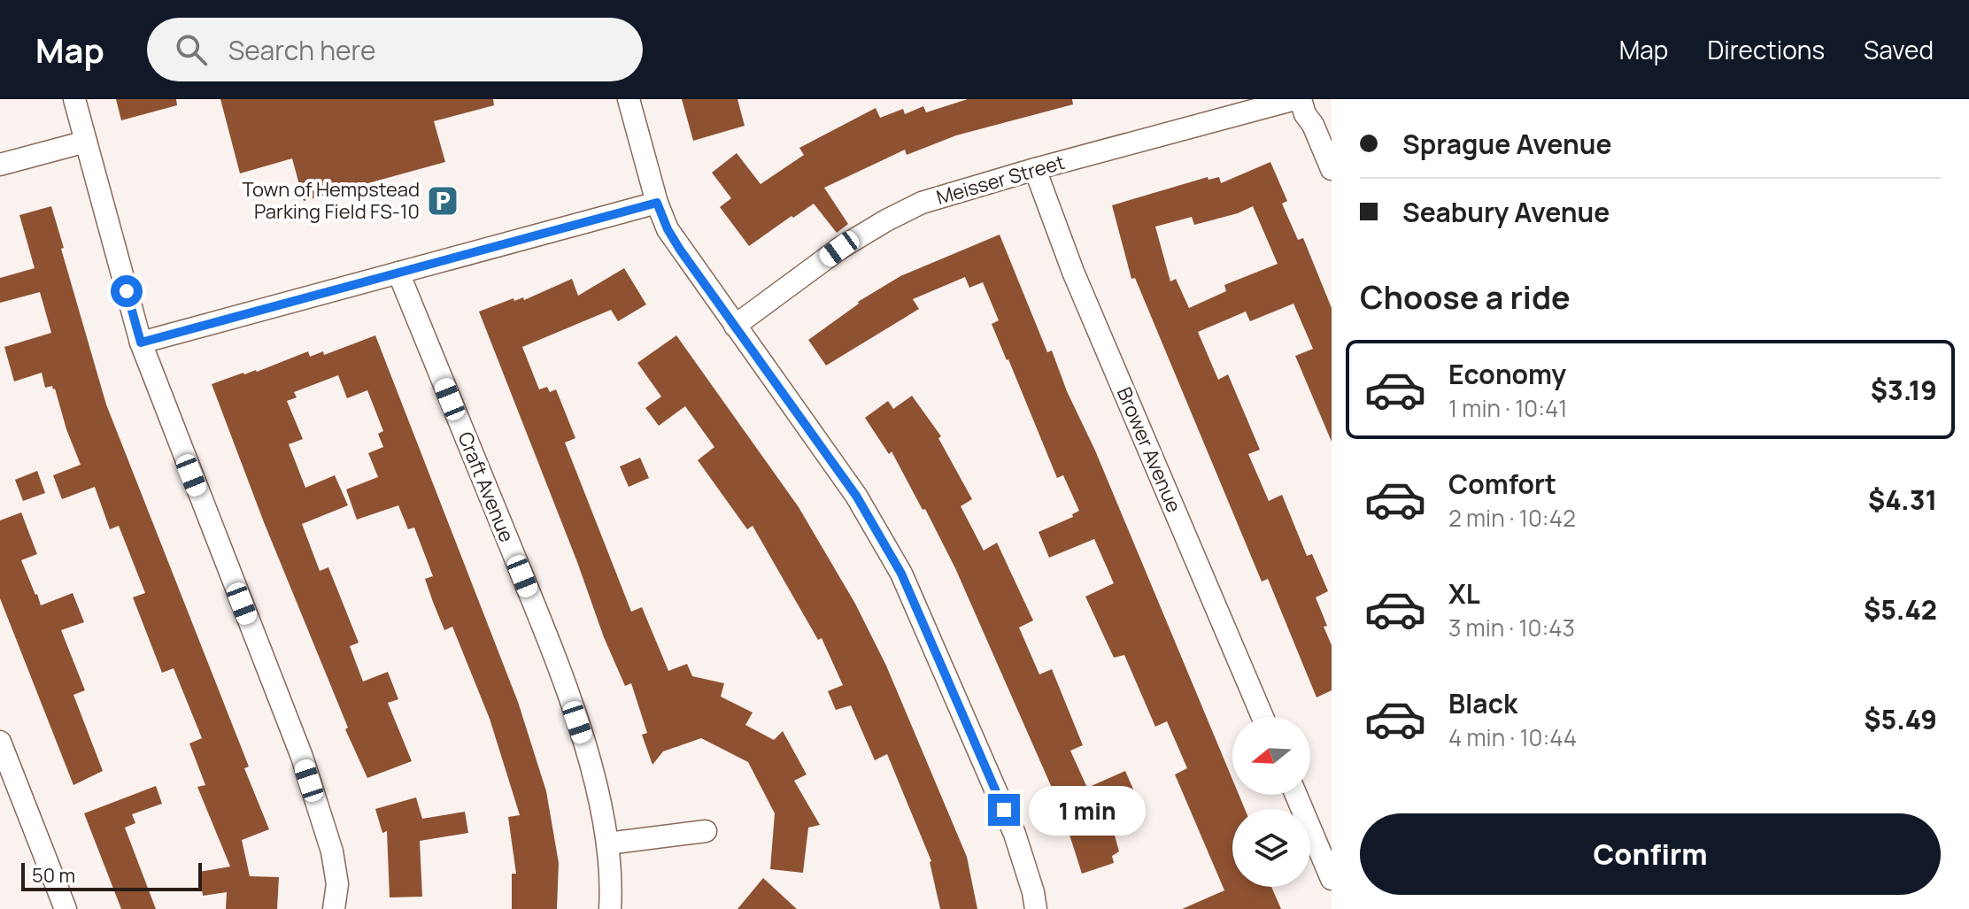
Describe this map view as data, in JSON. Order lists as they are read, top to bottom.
{
  "streets": {
    "street": ["Meisser Street", "Brower Avenue", "Craft Avenue"]
  },
  "crossings": [
    ["Meisser Street", "Brower Avenue"]
  ],
  "places": {
    "parking": ["Town of Hempstead Parking Field FS-10"]
  },
  "scale_bar": "50 m",
  "north": "left",
  "page": {
    "header": "Map",
    "search": "Search here",
    "nav": ["Map", "Directions", "Saved"],
    "banner": ["Sprague Avenue", "Seabury Avenue"],
    "heading": "Choose a ride",
    "list": [
      {
        "name": "Economy",
        "note": "1 min · 10:41",
        "value": "$3.19"
      },
      {
        "name": "Comfort",
        "note": "2 min · 10:42",
        "value": "$4.31"
      },
      {
        "name": "XL",
        "note": "3 min · 10:43",
        "value": "$5.42"
      },
      {
        "name": "Black",
        "note": "4 min · 10:44",
        "value": "$5.49"
      }
    ],
    "bubble": "1 min",
    "buttons": "Confirm",
    "scale": "50 m"
  }
}
